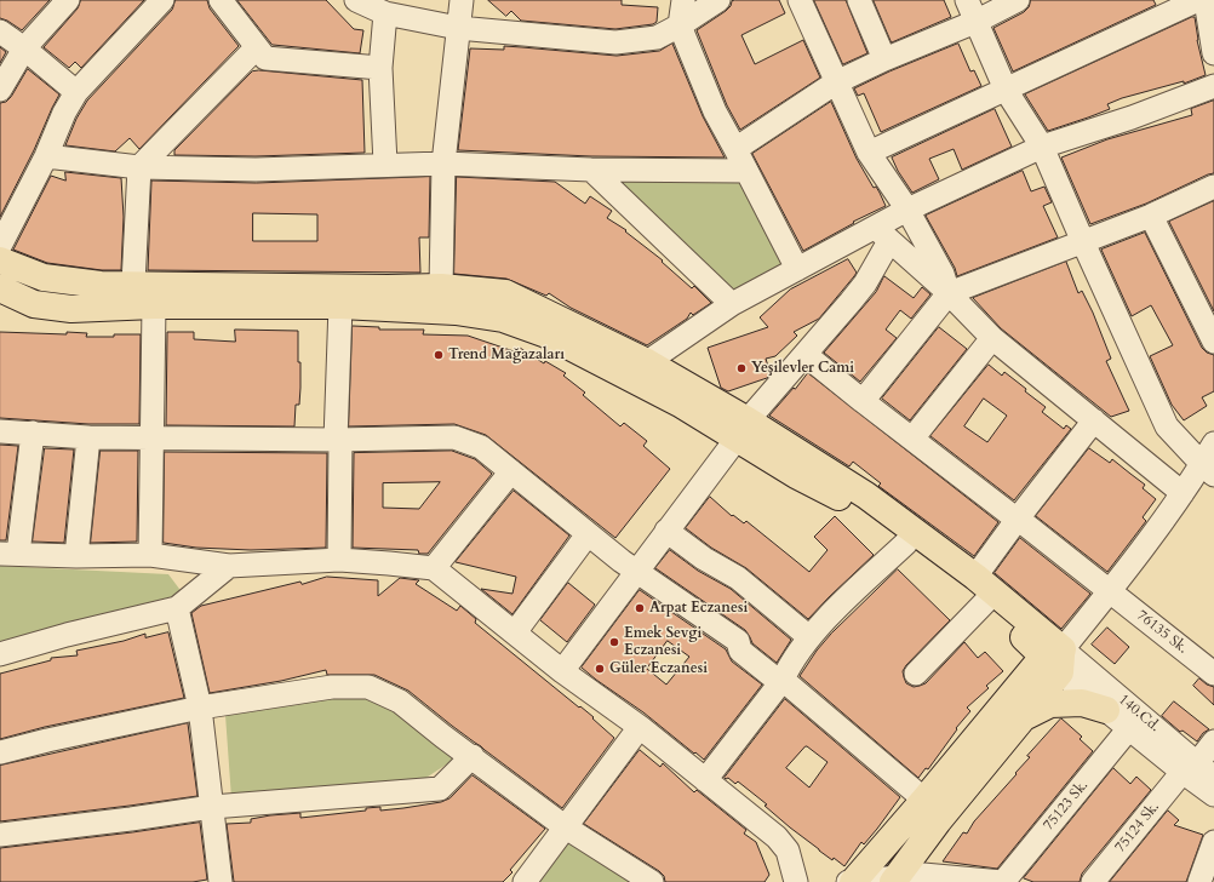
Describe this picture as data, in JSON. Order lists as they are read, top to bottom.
{
  "streets": {
    "street": [
      "76135 Sk.",
      "140.Cd.",
      "75123 Sk.",
      "75124 Sk."
    ]
  },
  "crossings": [
    ["140.Cd.", "75123 Sk."],
    ["140.Cd.", "75124 Sk."]
  ],
  "places": [
    "Trend Mağazaları",
    "Yeşilevler Cami",
    "Arpat Eczanesi",
    "Emek Sevgi Eczanesi",
    "Güler Eczanesi"
  ]
}
